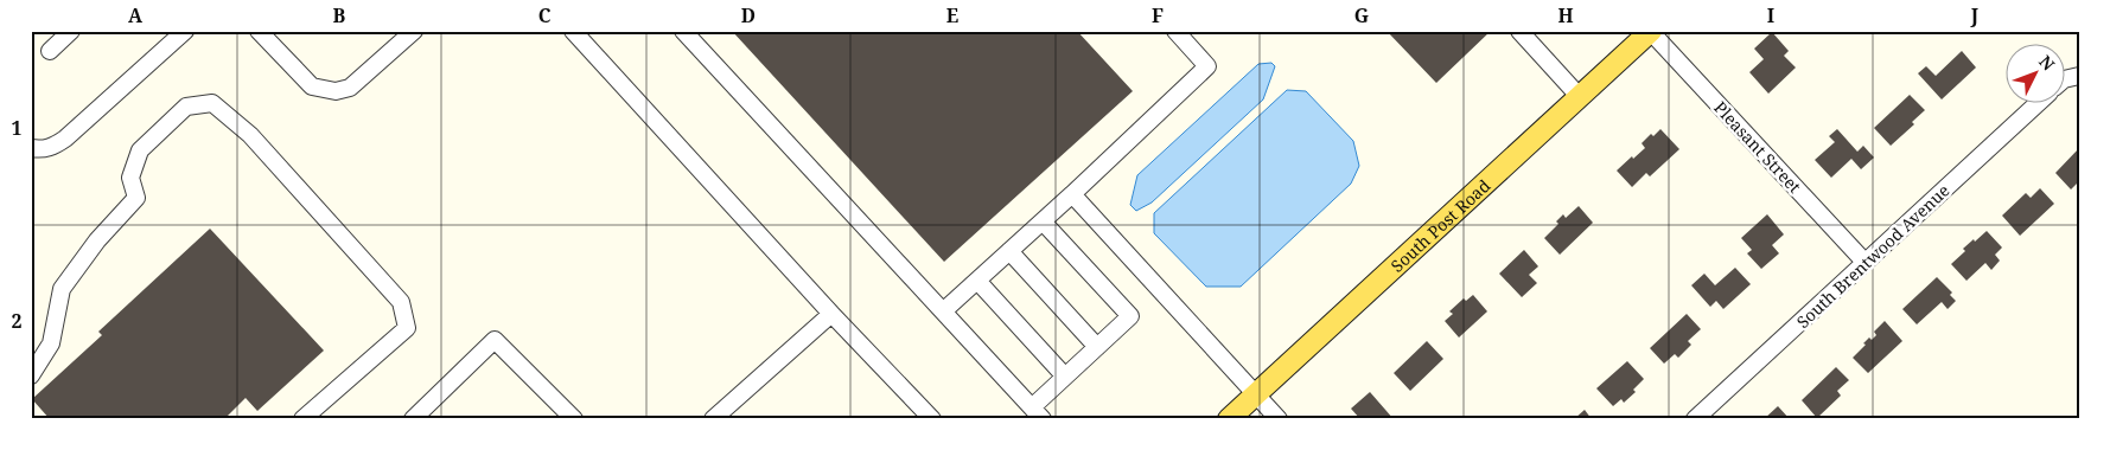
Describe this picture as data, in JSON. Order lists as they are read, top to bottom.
{
  "streets": {
    "main road": ["South Post Road"],
    "street": ["Pleasant Street", "South Brentwood Avenue"]
  },
  "crossings": [
    ["Pleasant Street", "South Post Road"],
    ["Pleasant Street", "South Brentwood Avenue"]
  ],
  "north": "top right",
  "grid": {
    "columns": [
      "A",
      "B",
      "C",
      "D",
      "E",
      "F",
      "G",
      "H",
      "I",
      "J"
    ],
    "rows": ["1", "2"]
  }
}
